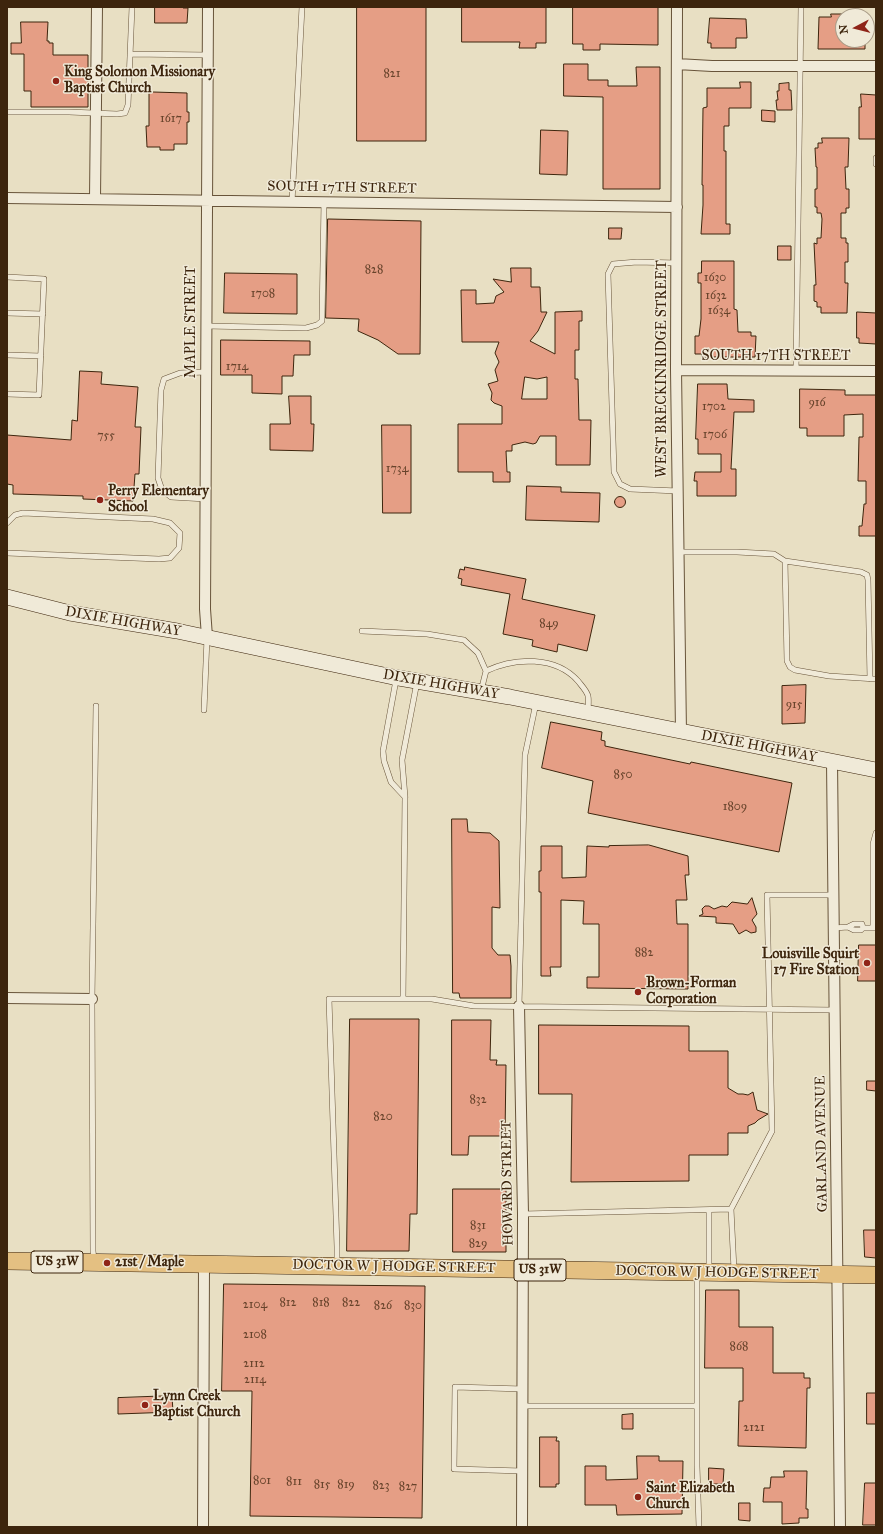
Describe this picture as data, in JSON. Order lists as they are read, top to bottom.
{
  "streets": {
    "main road": ["US 31W", "DOCTOR W J HODGE STREET"],
    "street": [
      "SOUTH 17TH STREET",
      "MAPLE STREET",
      "WEST BRECKINRIDGE STREET",
      "DIXIE HIGHWAY",
      "GARLAND AVENUE",
      "HOWARD STREET"
    ]
  },
  "crossings": [
    ["SOUTH 17TH STREET", "MAPLE STREET"],
    ["SOUTH 17TH STREET", "WEST BRECKINRIDGE STREET"],
    ["MAPLE STREET", "DIXIE HIGHWAY"],
    ["WEST BRECKINRIDGE STREET", "DIXIE HIGHWAY"],
    ["DIXIE HIGHWAY", "GARLAND AVENUE"],
    ["GARLAND AVENUE", "DOCTOR W J HODGE STREET"],
    ["HOWARD STREET", "DOCTOR W J HODGE STREET"]
  ],
  "places": [
    "King Solomon Missionary Baptist Church",
    "Perry Elementary School",
    "Louisville Squirt 17 Fire Station",
    "Brown-Forman Corporation",
    "21st / Maple",
    "Lynn Creek Baptist Church",
    "Saint Elizabeth Church"
  ],
  "house_numbers": [
    "821",
    "1617",
    "828",
    "1630",
    "1708",
    "1632",
    "1634",
    "1714",
    "916",
    "1702",
    "1706",
    "755",
    "1734",
    "849",
    "915",
    "850",
    "1809",
    "882",
    "832",
    "820",
    "831",
    "829",
    "812",
    "818",
    "822",
    "2104",
    "826",
    "830",
    "2108",
    "868",
    "2112",
    "2114",
    "2121",
    "801",
    "811",
    "815",
    "819",
    "823",
    "827"
  ],
  "north": "left"
}
